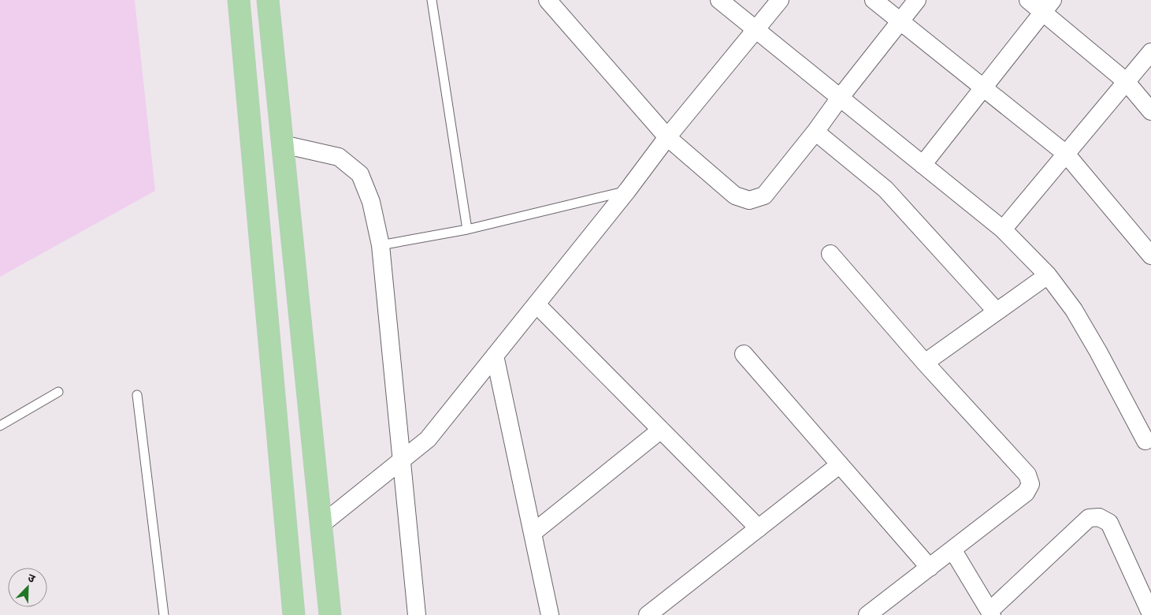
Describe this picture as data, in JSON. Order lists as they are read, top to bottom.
{
  "north": "top right"
}
